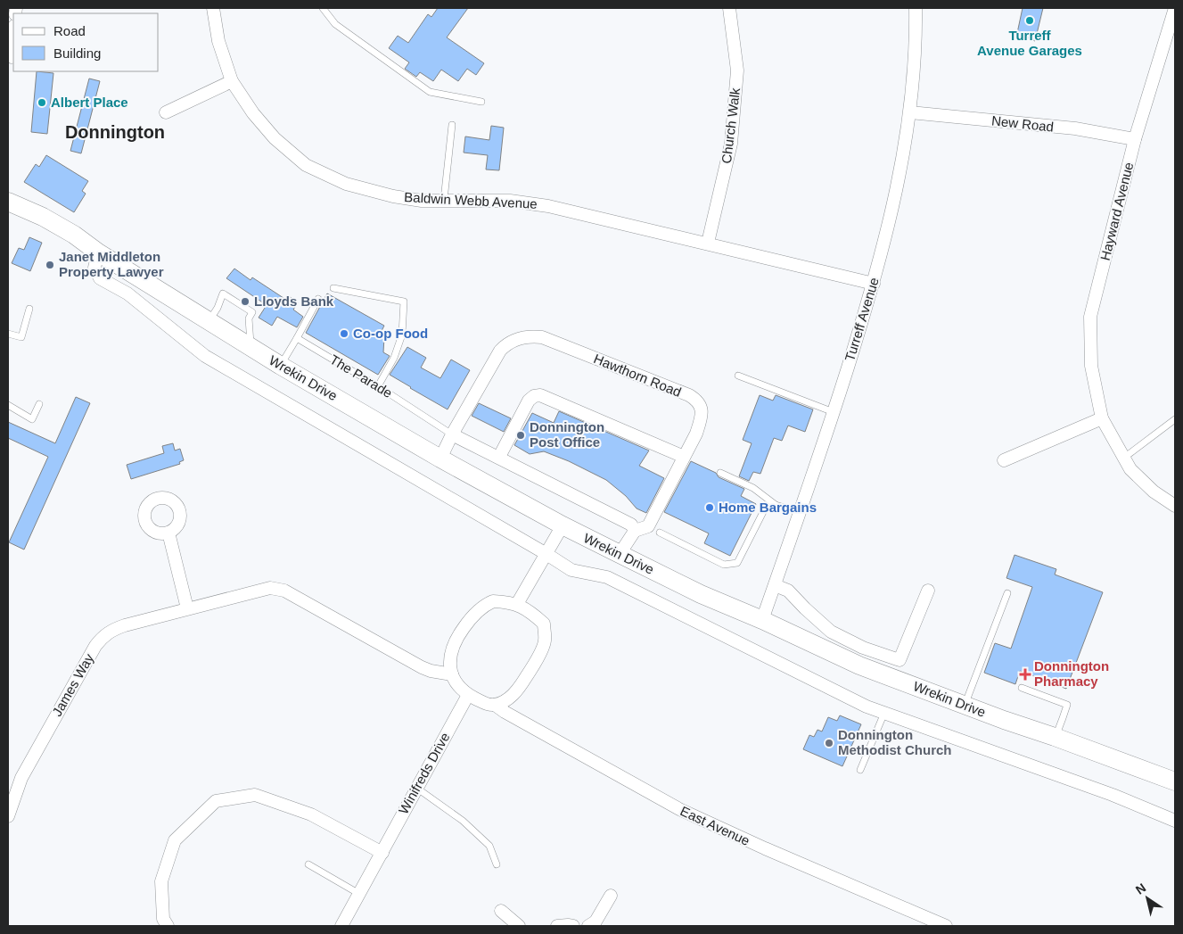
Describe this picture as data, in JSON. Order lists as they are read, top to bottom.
{
  "streets": {
    "street": [
      "New Road",
      "Church Walk",
      "Baldwin Webb Avenue",
      "Hayward Avenue",
      "Turreff Avenue",
      "Hawthorn Road",
      "The Parade",
      "Wrekin Drive",
      "James Way",
      "Winifreds Drive",
      "East Avenue"
    ]
  },
  "crossings": [
    ["New Road", "Hayward Avenue"],
    ["New Road", "Turreff Avenue"],
    ["Church Walk", "Baldwin Webb Avenue"],
    ["Baldwin Webb Avenue", "Turreff Avenue"],
    ["Turreff Avenue", "Wrekin Drive"],
    ["Hawthorn Road", "The Parade"],
    ["Hawthorn Road", "Wrekin Drive"],
    ["James Way", "Winifreds Drive"],
    ["James Way", "East Avenue"],
    ["Winifreds Drive", "East Avenue"]
  ],
  "districts": ["Donnington"],
  "places": {
    "other": [
      "Turreff Avenue Garages",
      "Albert Place",
      "Janet Middleton Property Lawyer",
      "Lloyds Bank",
      "Co-op Food",
      "Donnington Post Office",
      "Home Bargains",
      "Donnington Methodist Church"
    ],
    "health": ["Donnington Pharmacy"]
  },
  "legend": ["Road", "Building"],
  "north": "top left"
}
